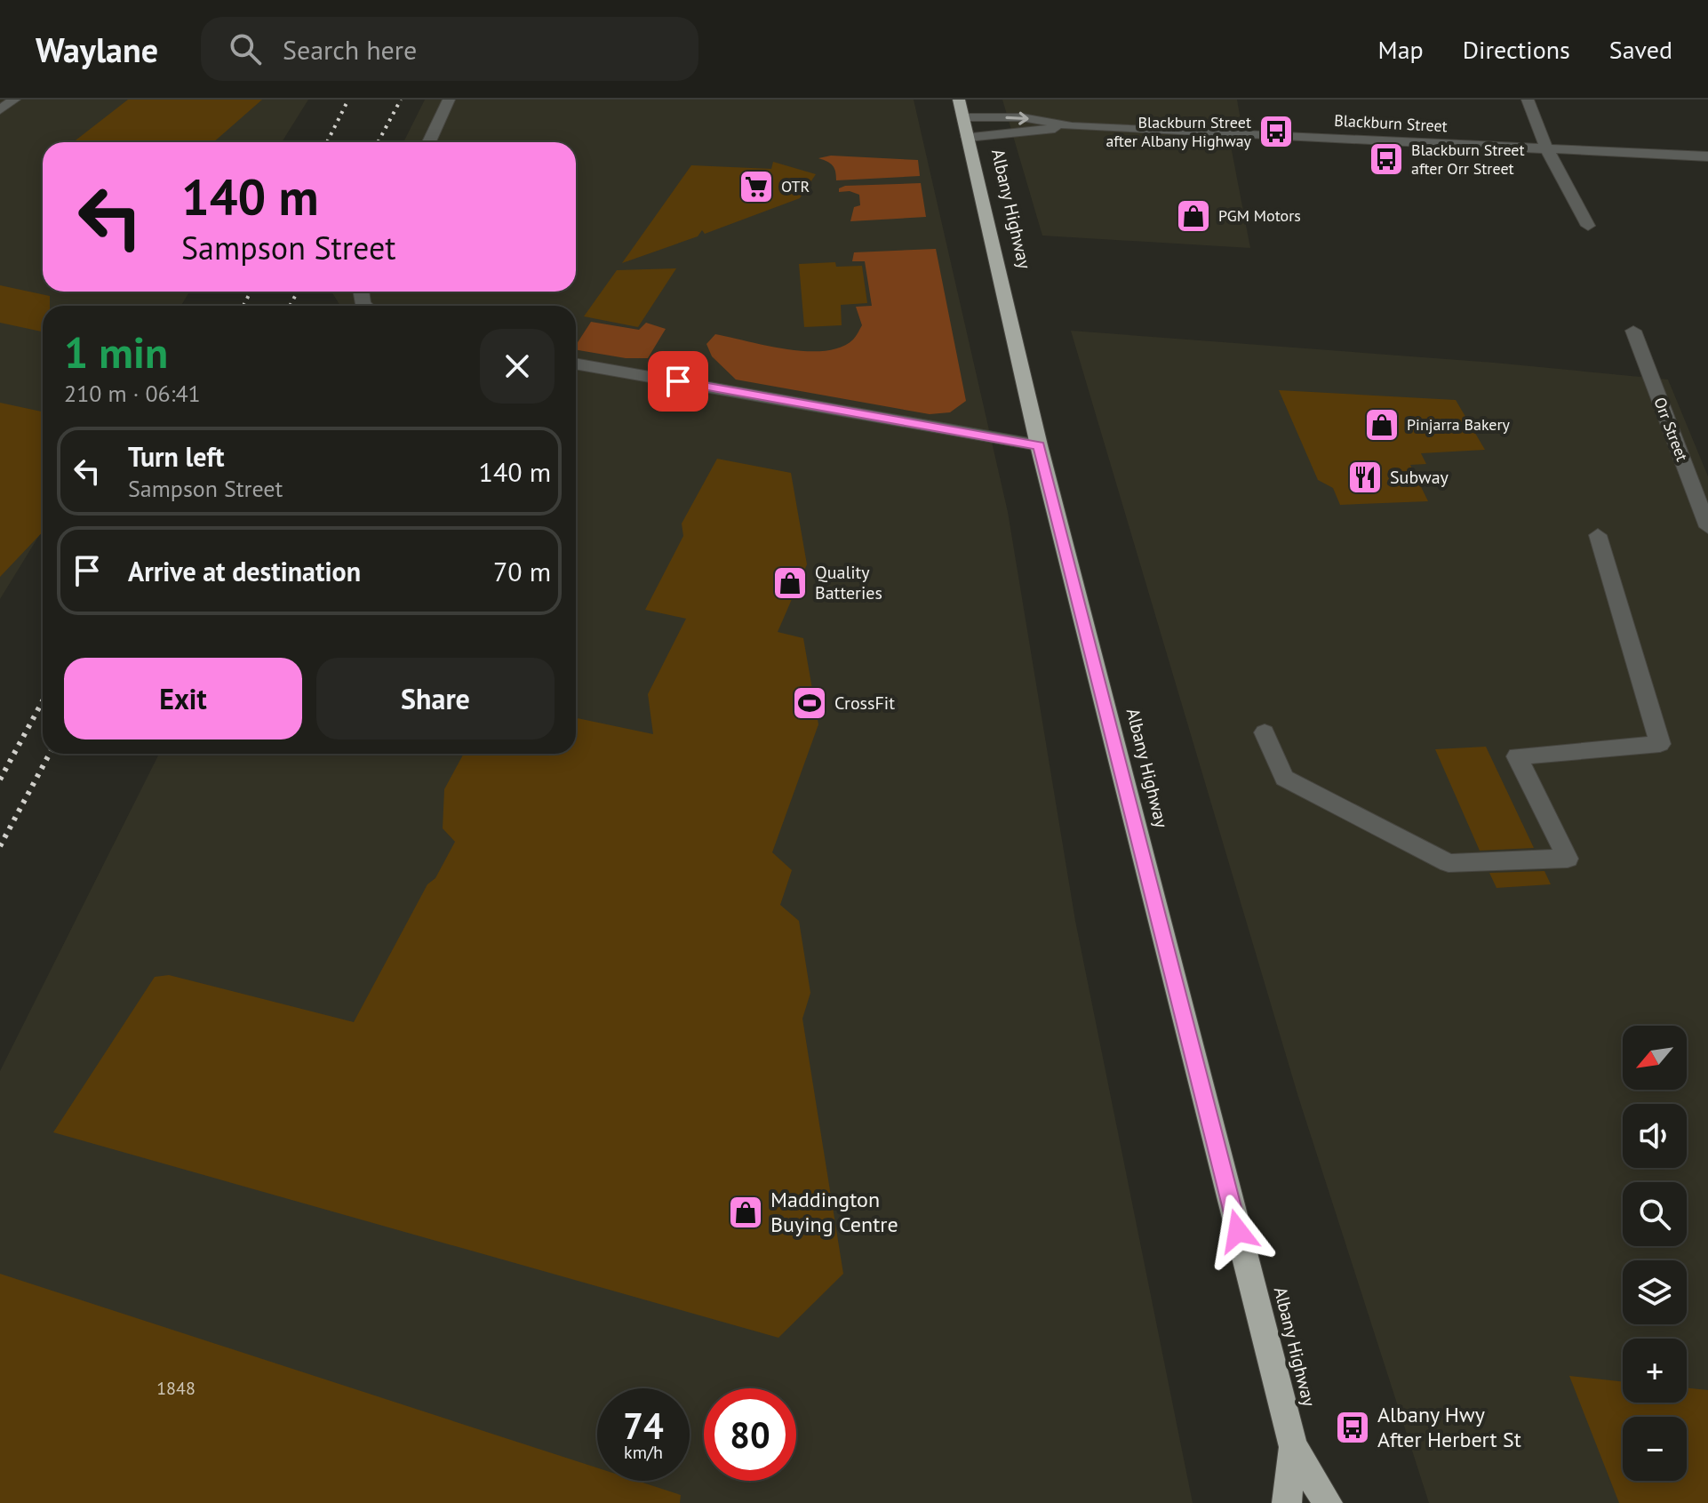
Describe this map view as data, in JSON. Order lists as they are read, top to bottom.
{
  "streets": {
    "highway": ["Albany Highway"],
    "street": ["Blackburn Street", "Orr Street"]
  },
  "crossings": [
    ["Blackburn Street", "Albany Highway"]
  ],
  "places": {
    "bus stop": ["Blackburn Street after Albany Highway", "Blackburn Street after Orr Street", "Albany Hwy After Herbert St"],
    "supermarket": ["OTR"],
    "shop": [
      "PGM Motors",
      "Pinjarra Bakery",
      "Quality Batteries",
      "Maddington Buying Centre"
    ],
    "restaurant": ["Subway"],
    "sports": ["CrossFit"]
  },
  "house_numbers": ["1848"],
  "north": "bottom left",
  "page": {
    "header": "Waylane",
    "search": "Search here",
    "nav": ["Map", "Directions", "Saved"],
    "turn": ["140 m", "Sampson Street"],
    "heading": ["1 min", "210 m · 06:41"],
    "list": [
      {
        "name": "Turn left",
        "note": "Sampson Street",
        "value": "140 m"
      },
      {
        "name": "Arrive at destination",
        "value": "70 m"
      }
    ],
    "buttons": ["Exit", "Share"],
    "map_buttons": ["+", "−"],
    "speed": "74 km/h",
    "limit": "80"
  }
}
